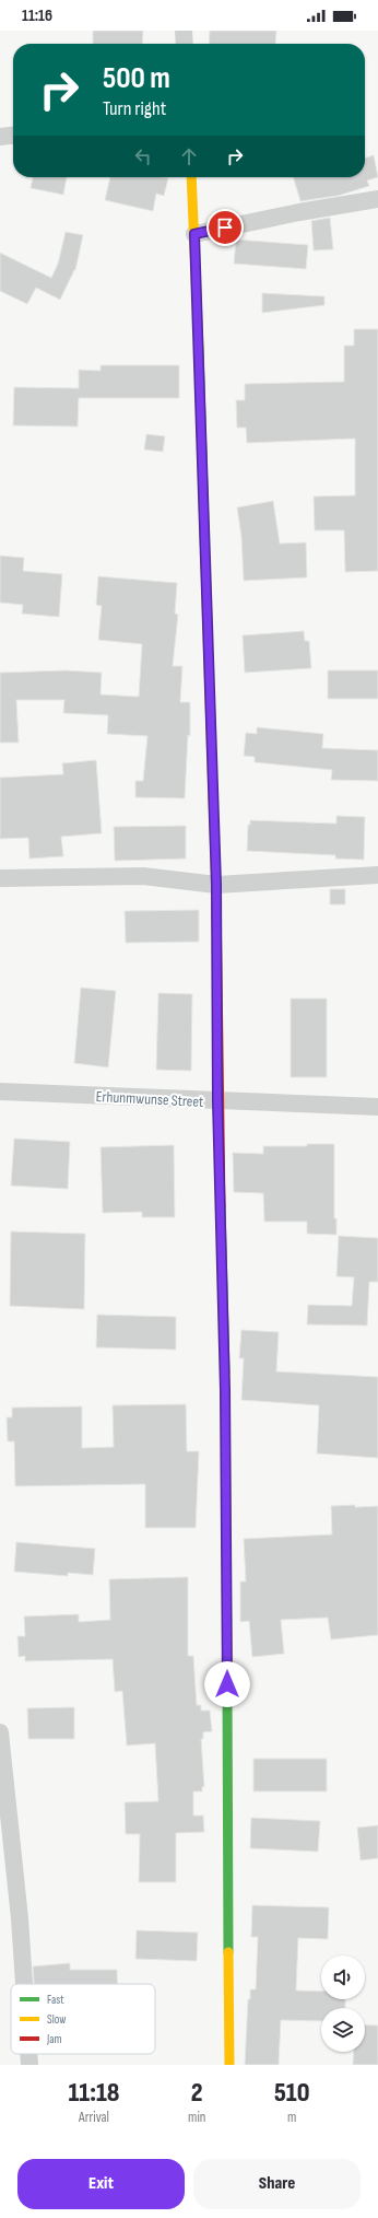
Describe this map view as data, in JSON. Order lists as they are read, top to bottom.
{
  "streets": {
    "street": ["Erhunmwunse Street"]
  },
  "legend": ["Fast", "Slow", "Jam"],
  "page": {
    "status": "11:16",
    "turn": ["500 m", "Turn right"],
    "eta": [
      "11:18",
      "Arrival",
      "2",
      "min",
      "510",
      "m"
    ],
    "buttons": ["Exit", "Share"]
  }
}
